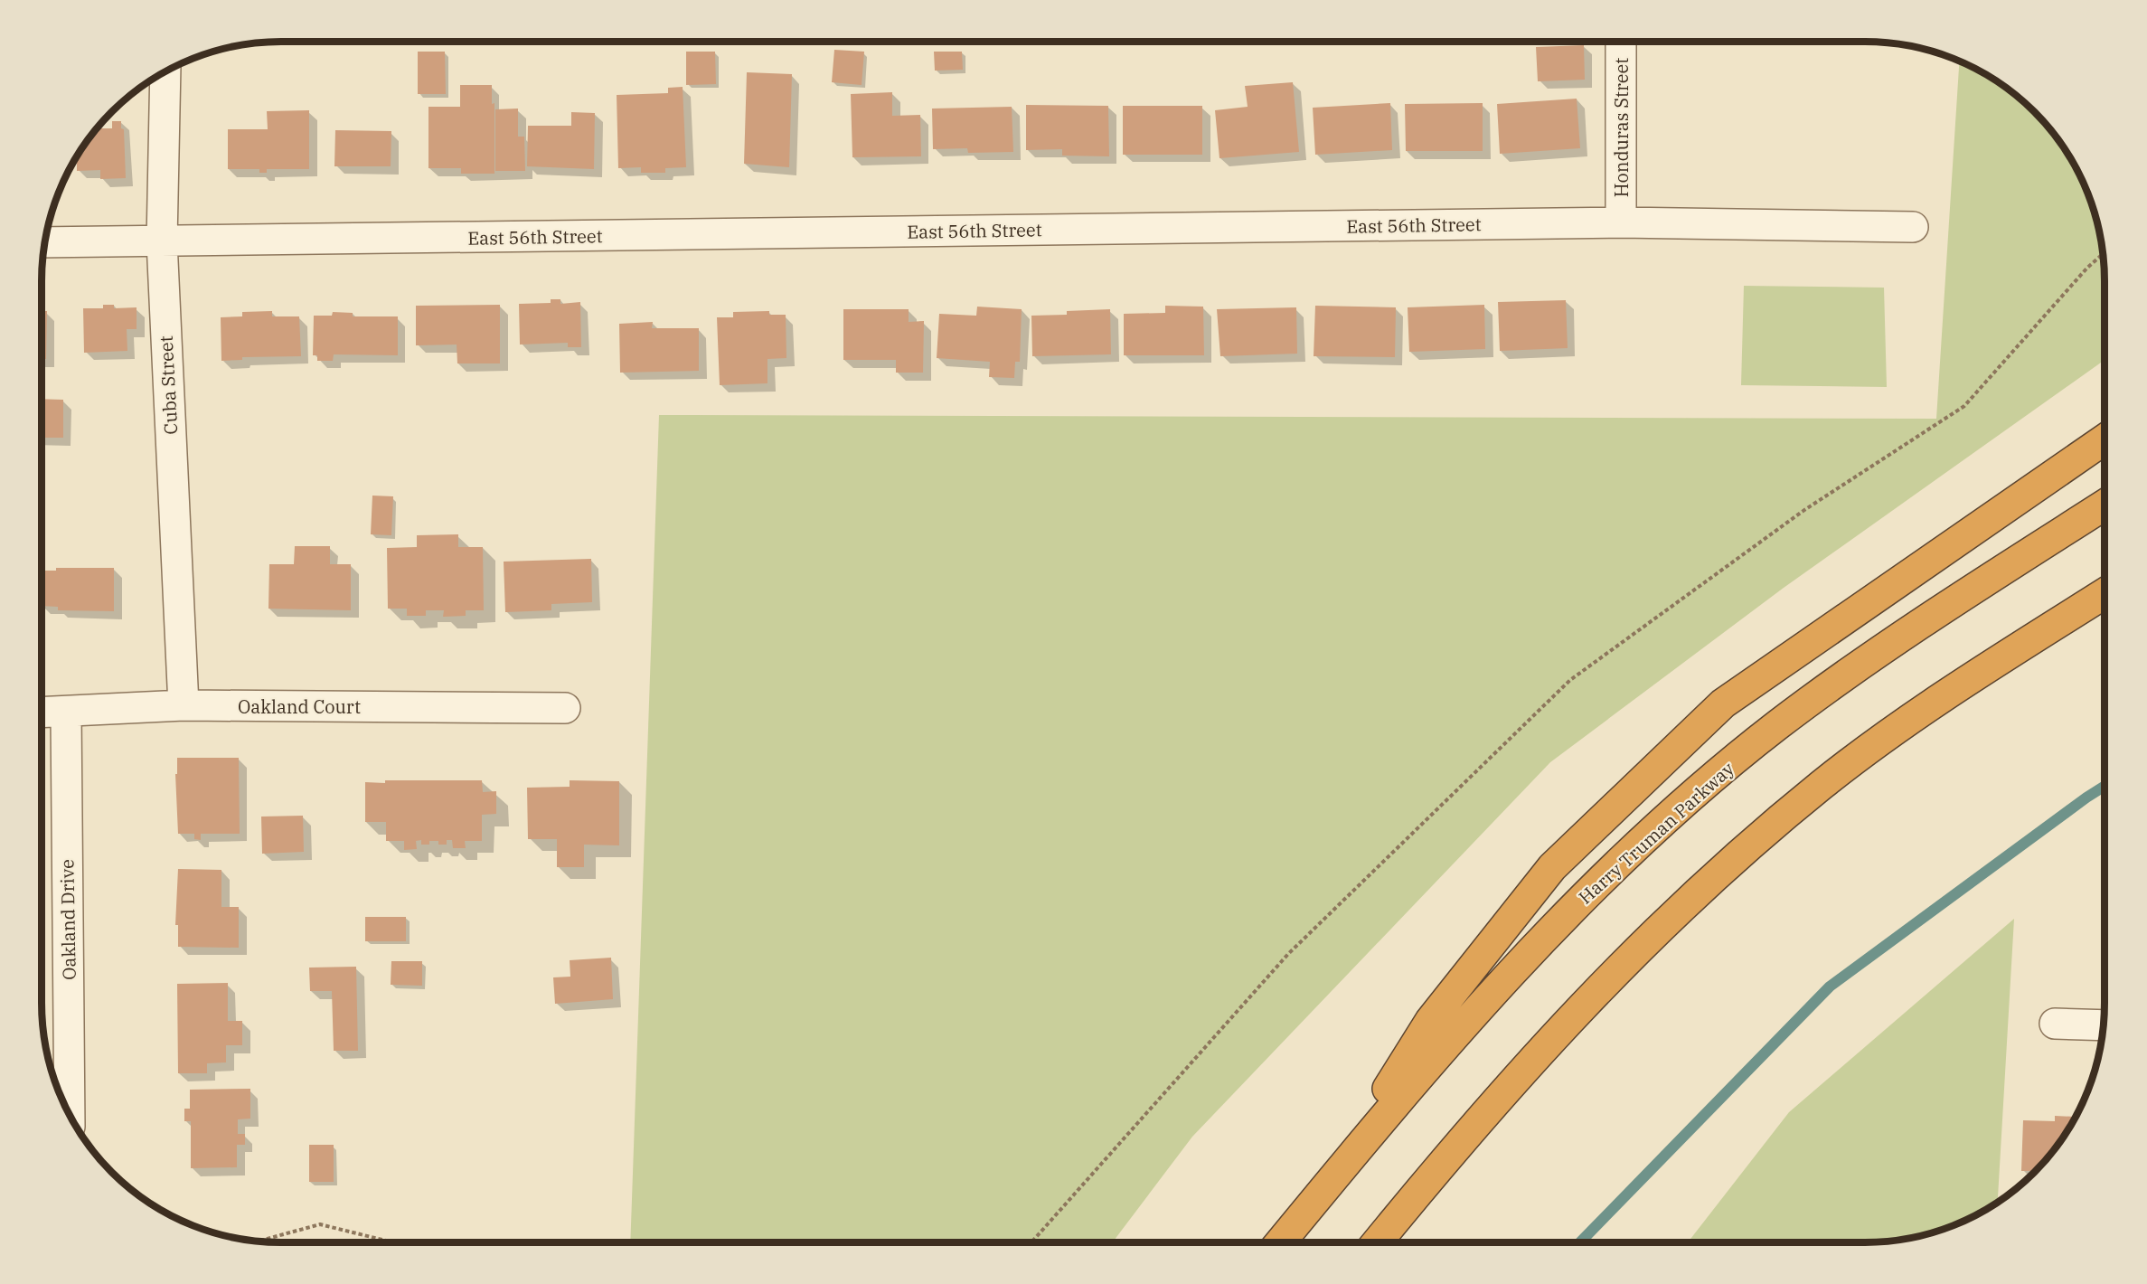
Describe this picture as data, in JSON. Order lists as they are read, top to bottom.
{
  "streets": {
    "highway": ["Harry Truman Parkway"],
    "street": [
      "Honduras Street",
      "East 56th Street",
      "Cuba Street",
      "Oakland Court",
      "Oakland Drive"
    ]
  },
  "crossings": [
    ["Honduras Street", "East 56th Street"],
    ["East 56th Street", "Cuba Street"],
    ["Cuba Street", "Oakland Court"],
    ["Oakland Court", "Oakland Drive"]
  ]
}
